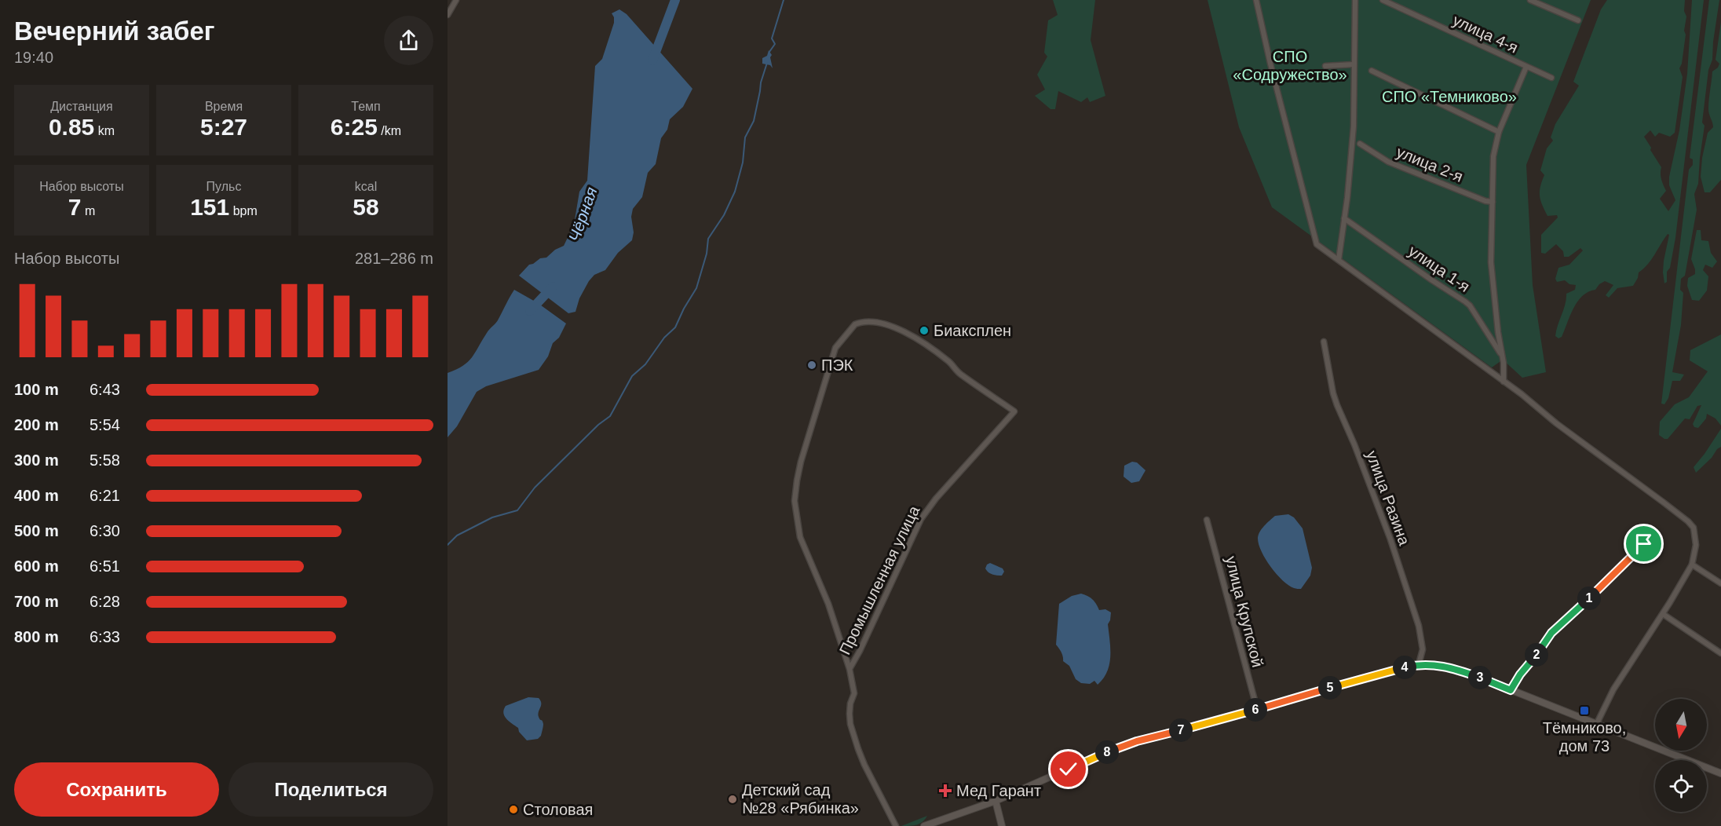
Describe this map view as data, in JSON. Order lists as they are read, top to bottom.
{
  "streets": {
    "street": [
      "улица 4-я",
      "улица 2-я",
      "улица 1-я",
      "улица Разина",
      "Промышленная улица",
      "улица Крупской"
    ]
  },
  "water": ["Чёрная"],
  "parks": ["СПО «Содружество»", "СПО «Темниково»"],
  "places": {
    "other": [
      "Биаксплен",
      "ПЭК",
      "Детский сад №28 «Рябинка»",
      "Столовая"
    ],
    "transit": ["Тёмниково, дом 73"],
    "health": ["Мед Гарант"]
  },
  "north": "bottom",
  "page": {
    "heading": ["Вечерний забег", "19:40"],
    "stats": [
      ["Дистанция", "0.85 km"],
      ["Время", "5:27"],
      ["Темп", "6:25 /km"],
      ["Набор высоты", "7 m"],
      ["Пульс", "151 bpm"],
      ["kcal", "58"]
    ],
    "chart": ["Набор высоты", "281–286 m"],
    "list": [
      {
        "name": "100 m",
        "note": "6:43"
      },
      {
        "name": "200 m",
        "note": "5:54"
      },
      {
        "name": "300 m",
        "note": "5:58"
      },
      {
        "name": "400 m",
        "note": "6:21"
      },
      {
        "name": "500 m",
        "note": "6:30"
      },
      {
        "name": "600 m",
        "note": "6:51"
      },
      {
        "name": "700 m",
        "note": "6:28"
      },
      {
        "name": "800 m",
        "note": "6:33"
      }
    ],
    "pins": [
      "1",
      "2",
      "4",
      "3",
      "5",
      "6",
      "7",
      "8"
    ],
    "buttons": ["Сохранить", "Поделиться"]
  }
}
